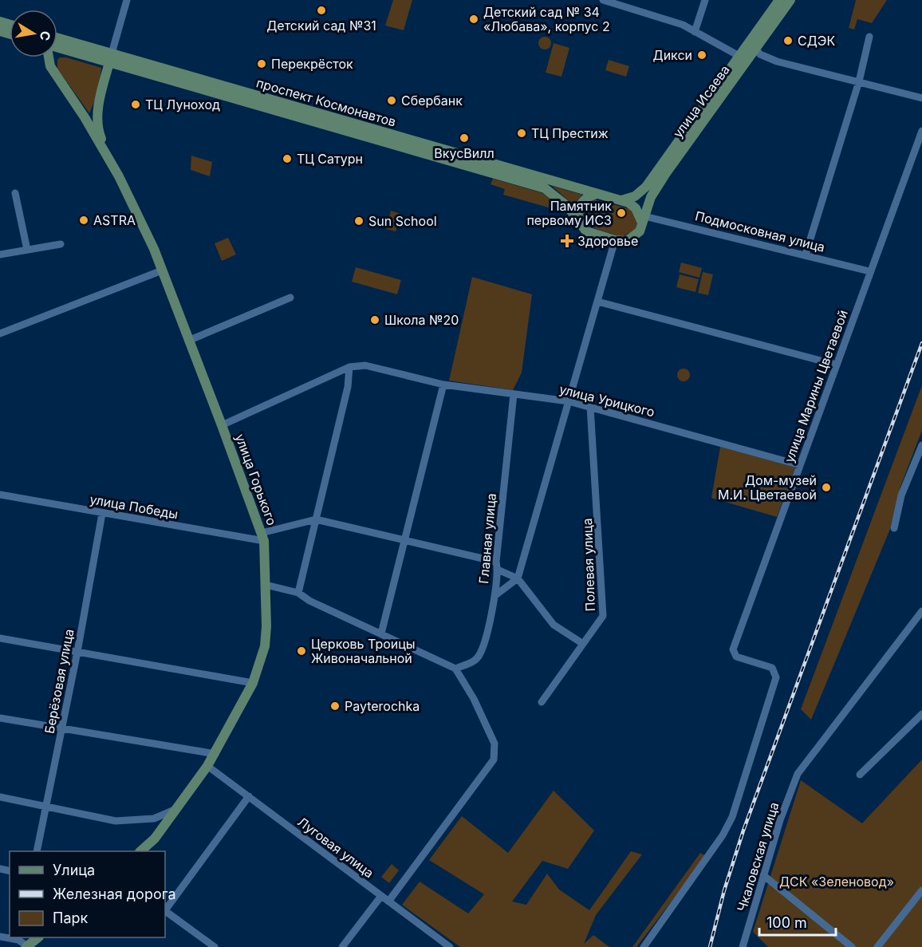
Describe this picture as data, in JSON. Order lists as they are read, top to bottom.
{
  "streets": {
    "main road": ["улица Исаева", "проспект Космонавтов", "улица Горького"],
    "street": [
      "Подмосковная улица",
      "улица Марины Цветаевой",
      "улица Урицкого",
      "улица Победы",
      "Главная улица",
      "Полевая улица",
      "Берёзовая улица",
      "Луговая улица",
      "Чкаловская улица"
    ]
  },
  "crossings": [
    ["улица Исаева", "проспект Космонавтов"],
    ["улица Исаева", "Подмосковная улица"],
    ["проспект Космонавтов", "Подмосковная улица"],
    ["Подмосковная улица", "улица Марины Цветаевой"],
    ["улица Марины Цветаевой", "улица Урицкого"],
    ["улица Урицкого", "Главная улица"],
    ["улица Урицкого", "Полевая улица"],
    ["улица Горького", "улица Победы"],
    ["улица Горького", "Луговая улица"],
    ["улица Победы", "Берёзовая улица"]
  ],
  "parks": ["ДСК «Зеленовод»"],
  "places": {
    "other": [
      "Детский сад №31",
      "Детский сад № 34 «Любава», корпус 2",
      "СДЭК",
      "Дикси",
      "Перекрёсток",
      "Сбербанк",
      "ТЦ Луноход",
      "ТЦ Престиж",
      "ВкусВилл",
      "ТЦ Сатурн",
      "Памятник первому ИСЗ",
      "ASTRA",
      "Sun School",
      "Школа №20",
      "Дом-музей М.И. Цветаевой",
      "Церковь Троицы Живоначальной",
      "Payterochka"
    ],
    "health": ["Здоровье"]
  },
  "legend": ["Улица", "Железная дорога", "Парк"],
  "scale_bar": "100 m",
  "north": "right"
}
